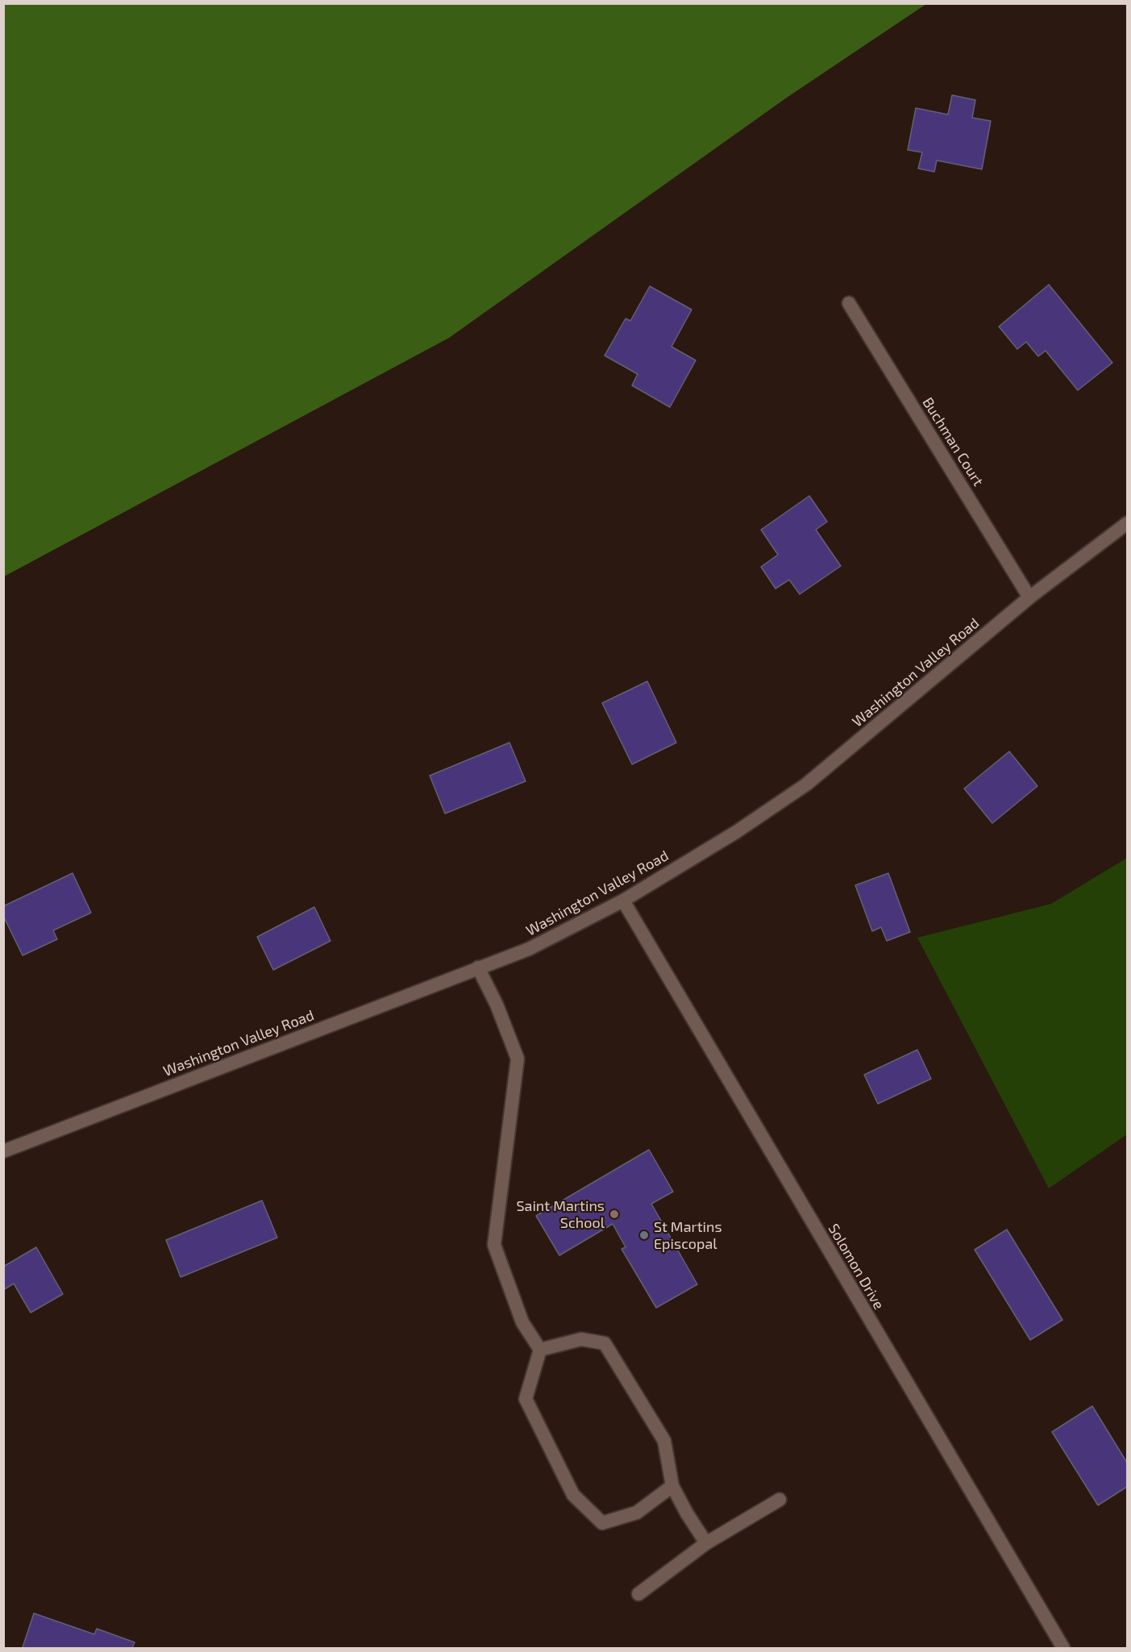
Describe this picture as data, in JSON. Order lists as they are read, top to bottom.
{
  "streets": {
    "street": ["Buchman Court", "Washington Valley Road", "Solomon Drive"]
  },
  "crossings": [
    ["Buchman Court", "Washington Valley Road"],
    ["Washington Valley Road", "Solomon Drive"]
  ],
  "places": ["Saint Martins School", "St Martins Episcopal"]
}
